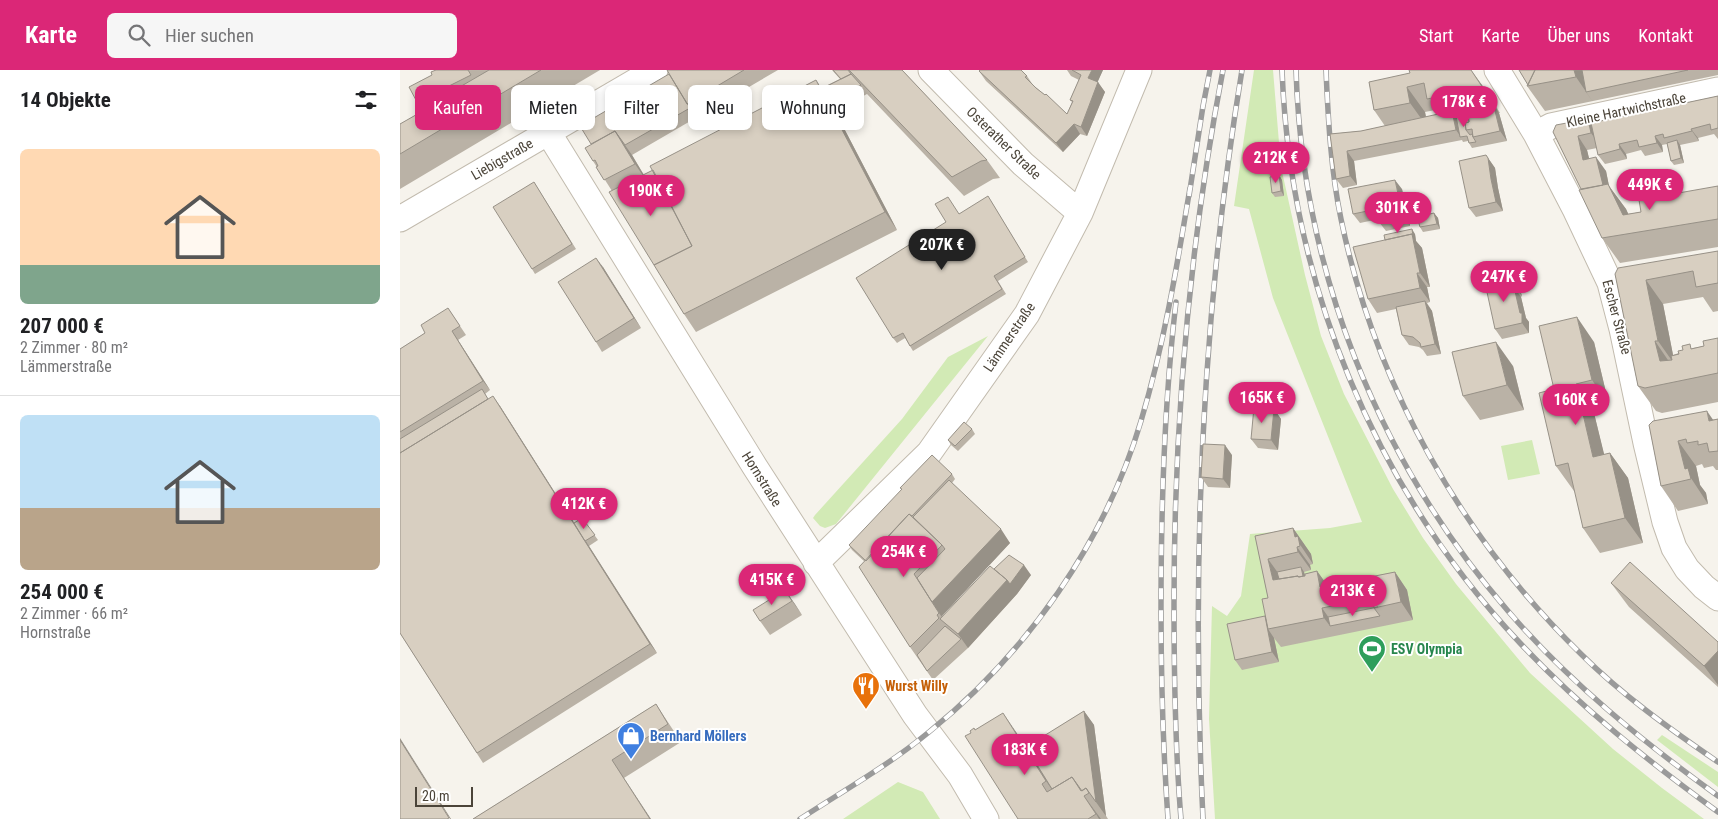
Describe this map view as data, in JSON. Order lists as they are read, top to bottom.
{
  "streets": {
    "street": [
      "Kleine Hartwichstraße",
      "Osterather Straße",
      "Liebigstraße",
      "Escher Straße",
      "Lämmerstraße",
      "Hornstraße"
    ]
  },
  "crossings": [
    ["Kleine Hartwichstraße", "Escher Straße"],
    ["Osterather Straße", "Lämmerstraße"],
    ["Liebigstraße", "Hornstraße"],
    ["Lämmerstraße", "Hornstraße"]
  ],
  "places": {
    "sports": ["ESV Olympia"],
    "restaurant": ["Wurst Willy"],
    "shop": ["Bernhard Möllers"]
  },
  "scale_bar": "20 m",
  "page": {
    "header": "Karte",
    "search": "Hier suchen",
    "nav": [
      "Start",
      "Karte",
      "Über uns",
      "Kontakt"
    ],
    "heading": "14 Objekte",
    "chip": [
      "Kaufen",
      "Mieten",
      "Filter",
      "Neu",
      "Wohnung"
    ],
    "price": [
      "178K €",
      "212K €",
      "449K €",
      "190K €",
      "301K €",
      "207K €",
      "247K €",
      "165K €",
      "160K €",
      "412K €",
      "254K €",
      "415K €",
      "213K €",
      "183K €"
    ],
    "list": [
      {
        "name": "207 000 €",
        "note": "2 Zimmer · 80 m² · Lämmerstraße"
      },
      {
        "name": "254 000 €",
        "note": "2 Zimmer · 66 m² · Hornstraße"
      }
    ],
    "scale": "20 m"
  }
}
